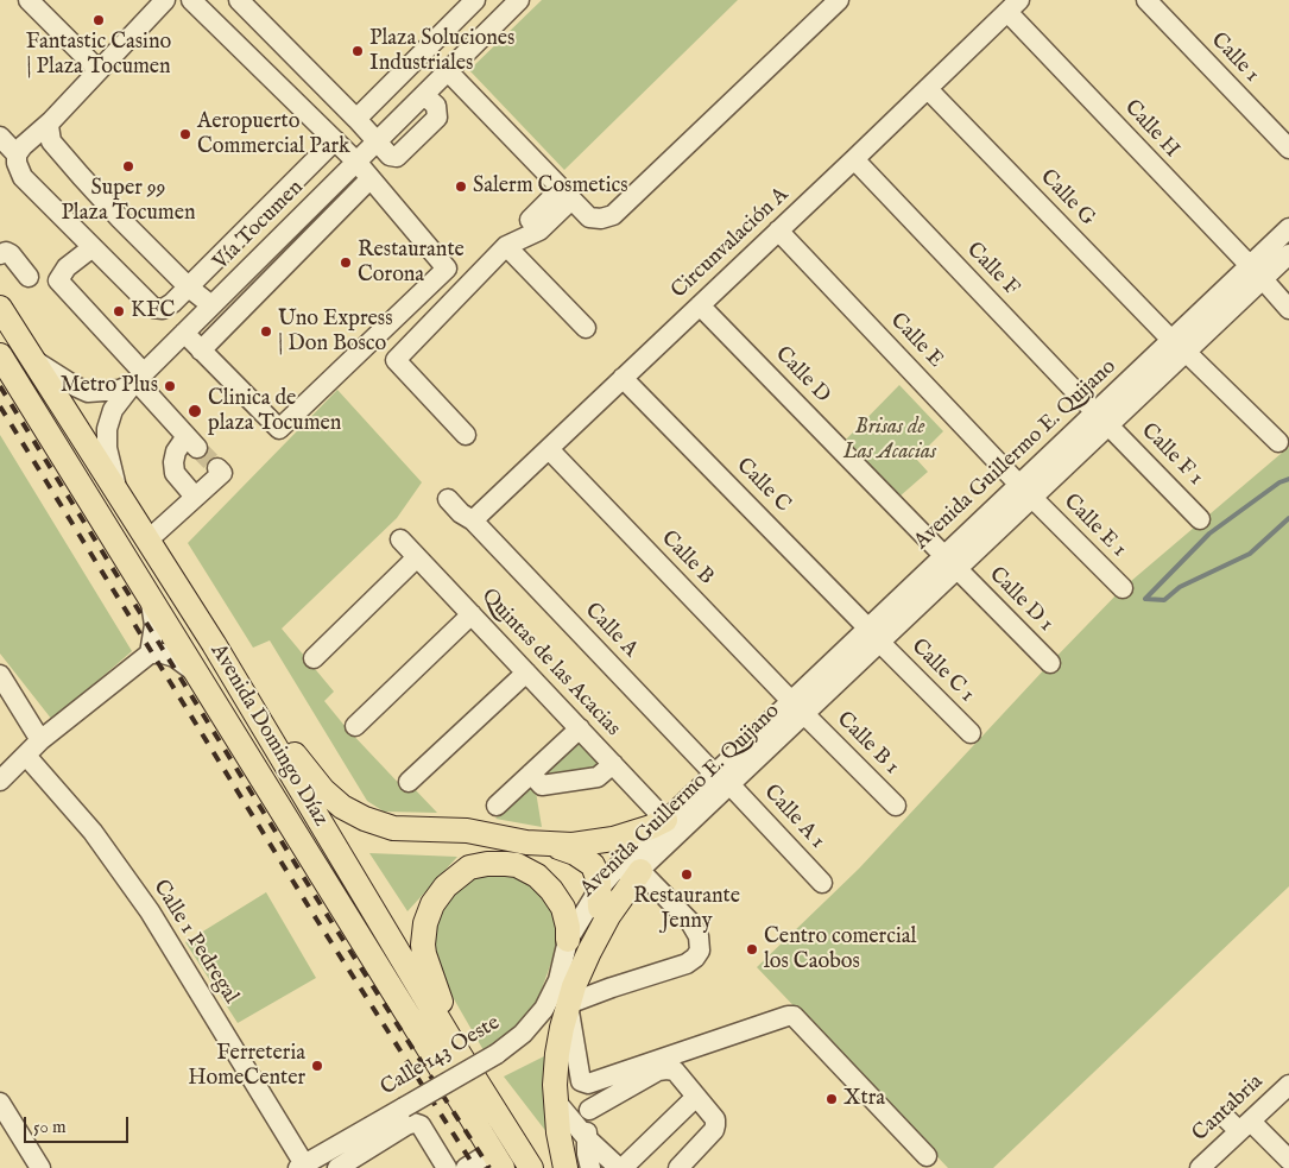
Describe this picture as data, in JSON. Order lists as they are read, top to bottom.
{
  "streets": {
    "main road": ["Avenida Domingo Díaz"],
    "street": [
      "Calle 1",
      "Calle H",
      "Calle G",
      "Vía Tocumen",
      "Circunvalación A",
      "Calle F",
      "Calle E",
      "Calle D",
      "Avenida Guillermo E. Quijano",
      "Calle F 1",
      "Calle C",
      "Calle E 1",
      "Calle B",
      "Calle D 1",
      "Calle A",
      "Quintas de las Acacias",
      "Calle C 1",
      "Calle B 1",
      "Calle A 1",
      "Calle 1 Pedregal",
      "Calle 143 Oeste",
      "Cantabria"
    ]
  },
  "crossings": [
    ["Calle H", "Circunvalación A"],
    ["Calle H", "Avenida Guillermo E. Quijano"],
    ["Calle G", "Circunvalación A"],
    ["Calle G", "Avenida Guillermo E. Quijano"],
    ["Vía Tocumen", "Avenida Domingo Díaz"],
    ["Circunvalación A", "Calle F"],
    ["Circunvalación A", "Calle E"],
    ["Circunvalación A", "Calle D"],
    ["Circunvalación A", "Calle C"],
    ["Circunvalación A", "Calle B"],
    ["Circunvalación A", "Calle A"],
    ["Calle F", "Avenida Guillermo E. Quijano"],
    ["Calle F", "Calle F 1"],
    ["Calle E", "Avenida Guillermo E. Quijano"],
    ["Calle E", "Calle E 1"],
    ["Calle D", "Avenida Guillermo E. Quijano"],
    ["Calle D", "Calle D 1"],
    ["Avenida Guillermo E. Quijano", "Calle F 1"],
    ["Avenida Guillermo E. Quijano", "Calle C"],
    ["Avenida Guillermo E. Quijano", "Calle E 1"],
    ["Avenida Guillermo E. Quijano", "Calle B"],
    ["Avenida Guillermo E. Quijano", "Calle D 1"],
    ["Avenida Guillermo E. Quijano", "Calle A"],
    ["Avenida Guillermo E. Quijano", "Quintas de las Acacias"],
    ["Avenida Guillermo E. Quijano", "Calle C 1"],
    ["Avenida Guillermo E. Quijano", "Calle B 1"],
    ["Avenida Guillermo E. Quijano", "Calle A 1"],
    ["Avenida Guillermo E. Quijano", "Calle 143 Oeste"],
    ["Calle C", "Calle C 1"],
    ["Calle B", "Calle B 1"],
    ["Calle A", "Calle A 1"],
    ["Calle 1 Pedregal", "Calle 143 Oeste"]
  ],
  "parks": ["Brisas de Las Acacias"],
  "places": [
    "Fantastic Casino | Plaza Tocumen",
    "Plaza Soluciones Industriales",
    "Aeropuerto Commercial Park",
    "Super 99 Plaza Tocumen",
    "Salerm Cosmetics",
    "Restaurante Corona",
    "KFC",
    "Uno Express | Don Bosco",
    "Metro Plus",
    "Clinica de plaza Tocumen",
    "Restaurante Jenny",
    "Centro comercial los Caobos",
    "Ferreteria HomeCenter",
    "Xtra"
  ],
  "scale_bar": "50 m"
}
